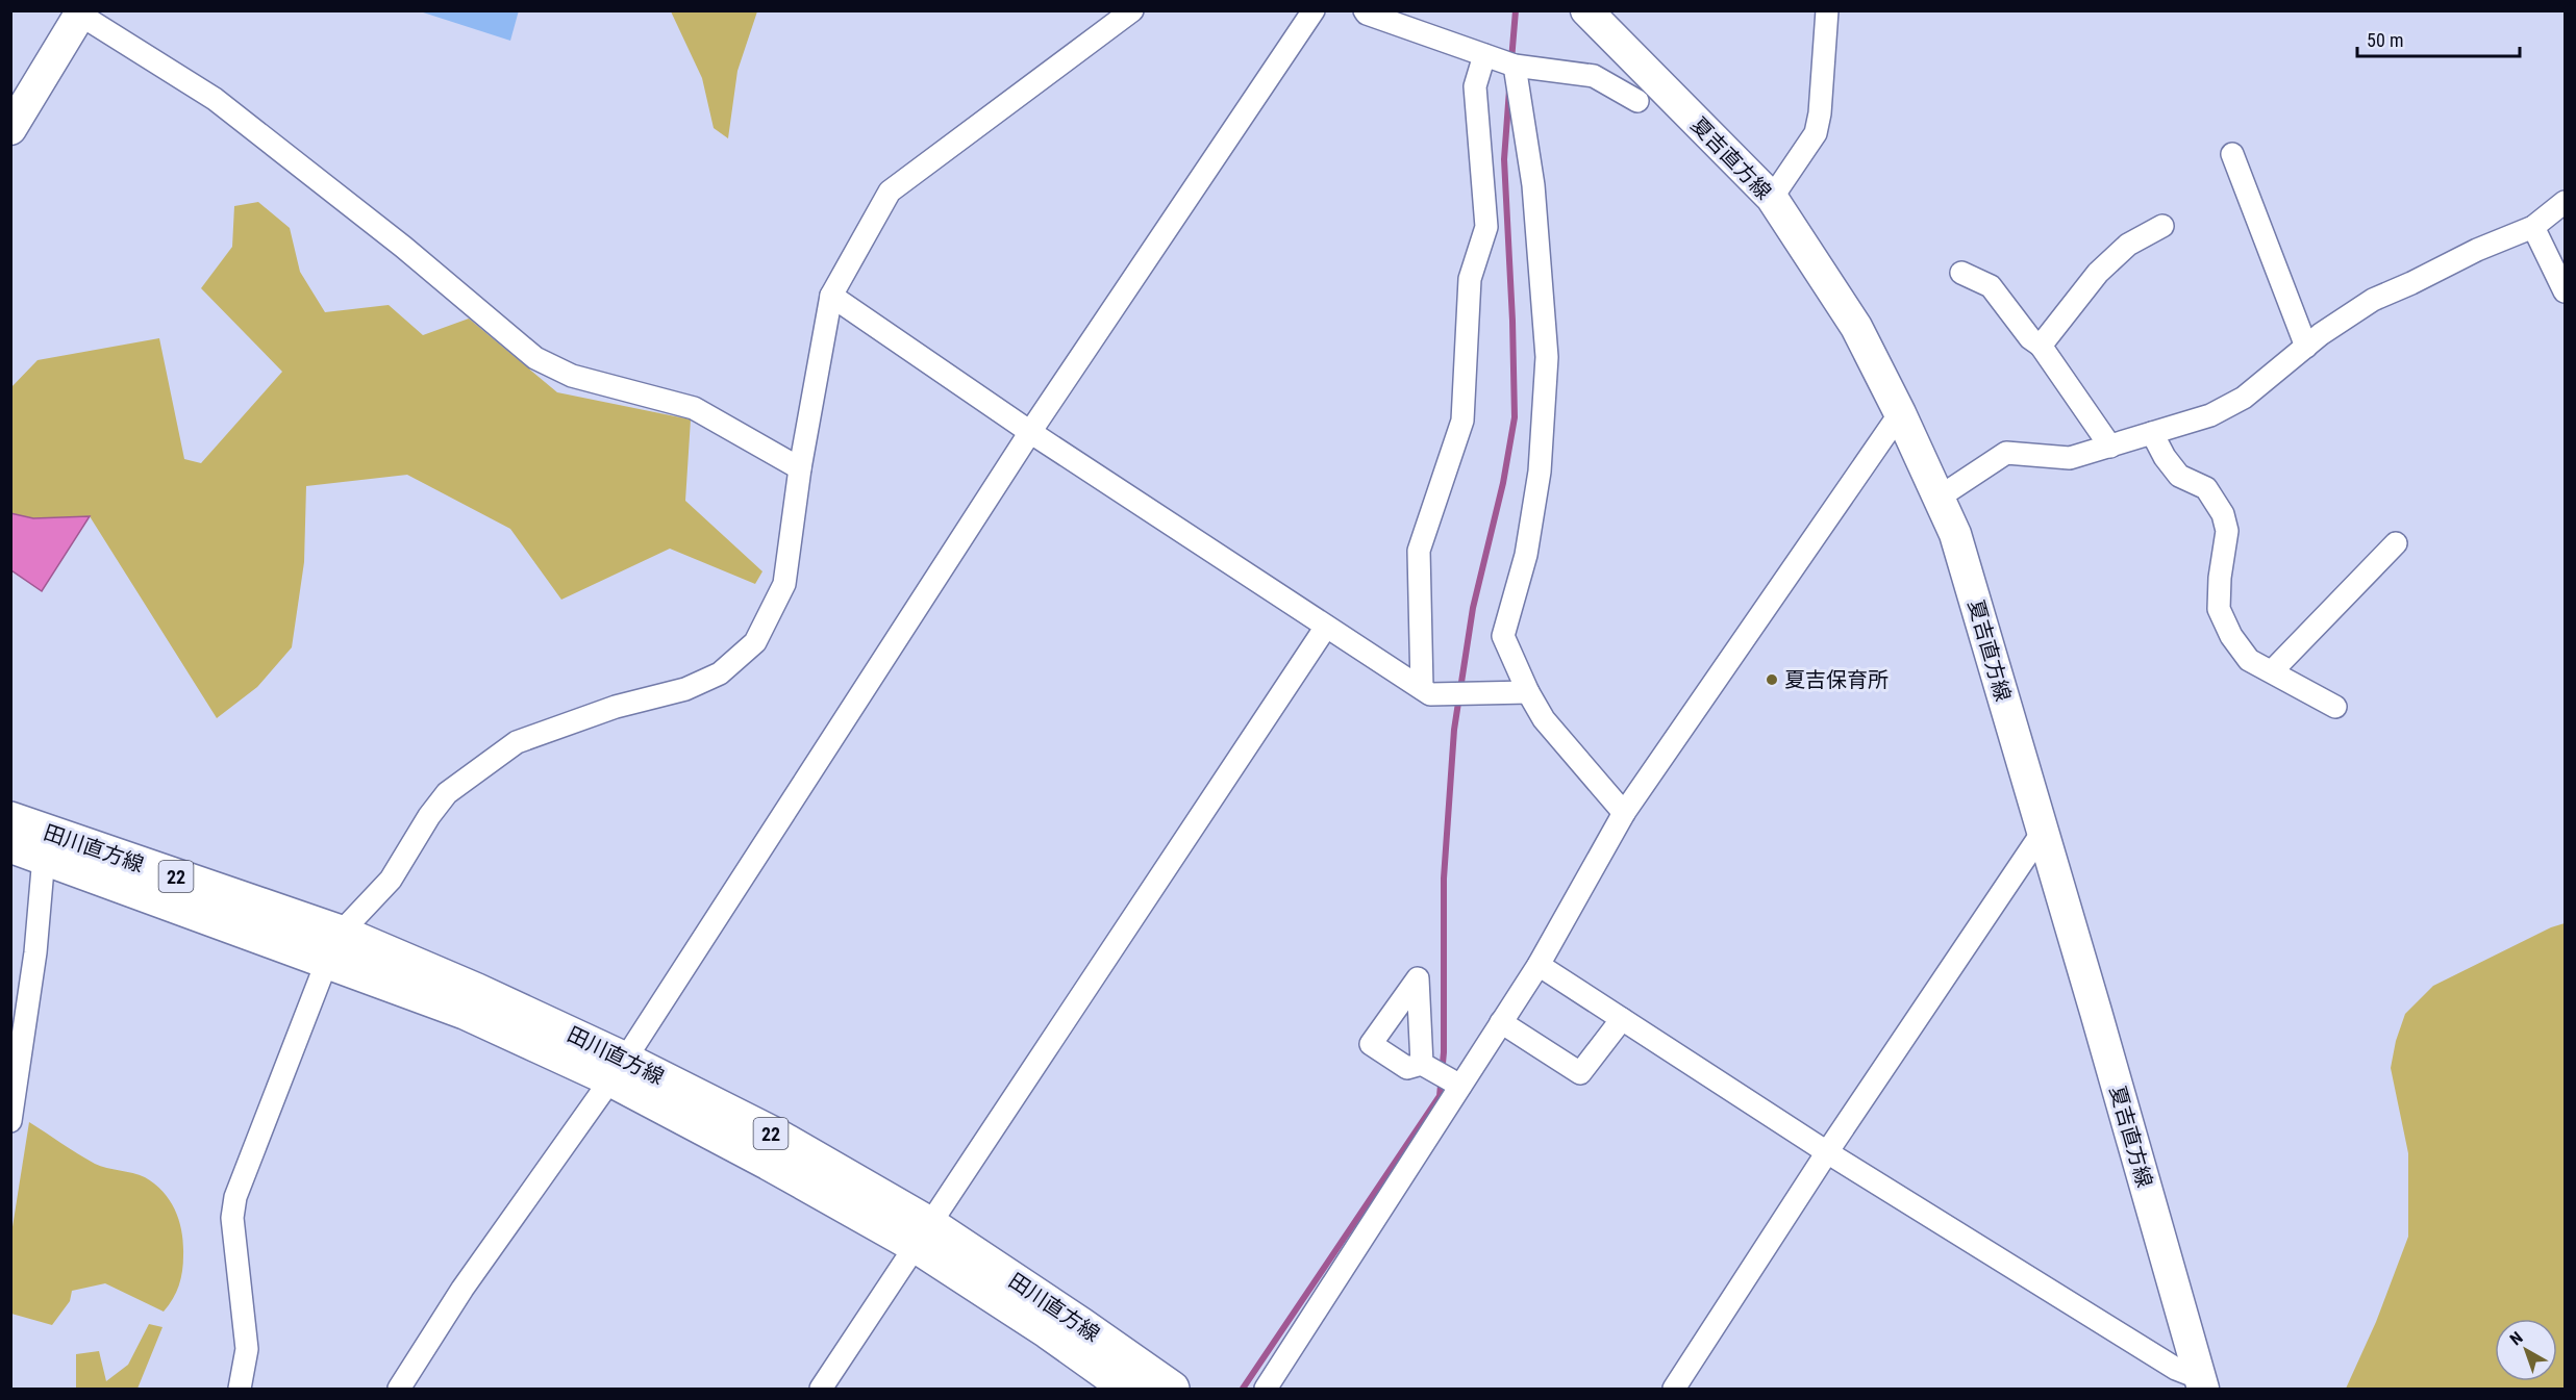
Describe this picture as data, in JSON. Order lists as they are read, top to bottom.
{
  "streets": {
    "main road": ["夏吉直方線", "田川直方線", "22"]
  },
  "places": ["夏吉保育所"],
  "scale_bar": "50 m",
  "north": "top left"
}
